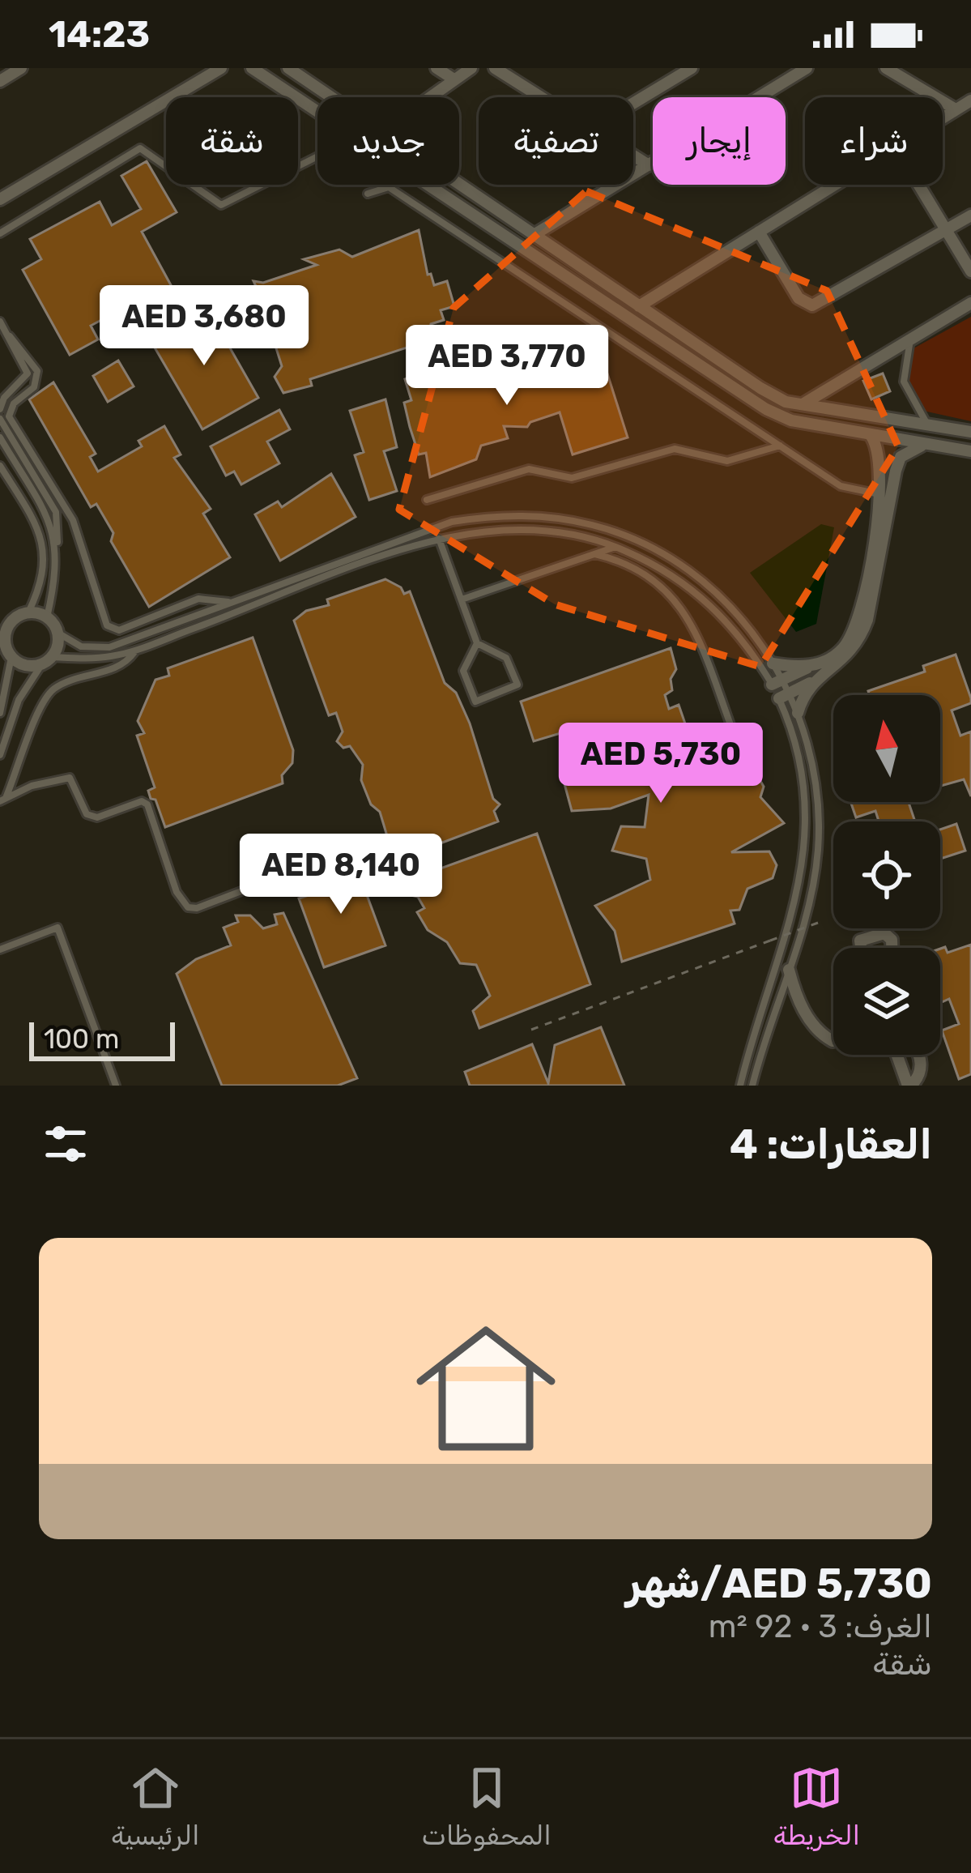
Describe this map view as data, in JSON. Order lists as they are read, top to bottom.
{
  "scale_bar": "100 m",
  "north": "top",
  "page": {
    "status": "14:23",
    "chip": [
      "شراء",
      "إيجار",
      "تصفية",
      "جديد",
      "شقة"
    ],
    "price": [
      "AED 3,680",
      "AED 3,770",
      "AED 5,730",
      "AED 8,140"
    ],
    "scale": "100 m",
    "heading": "العقارات: 4",
    "list": [
      {
        "name": "AED 5,730/شهر",
        "note": "الغرف: 3 · 92 m² · شقة"
      }
    ],
    "tabs": ["الخريطة", "المحفوظات", "الرئيسية"]
  }
}
